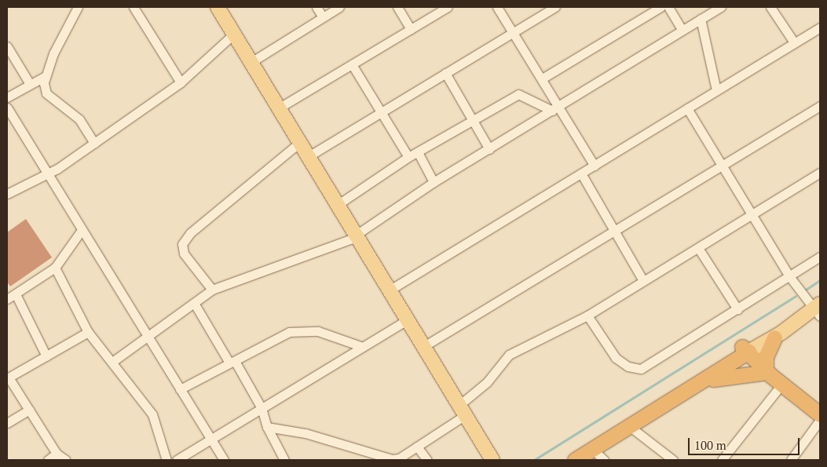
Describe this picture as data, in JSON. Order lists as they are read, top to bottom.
{
  "scale_bar": "100 m"
}
